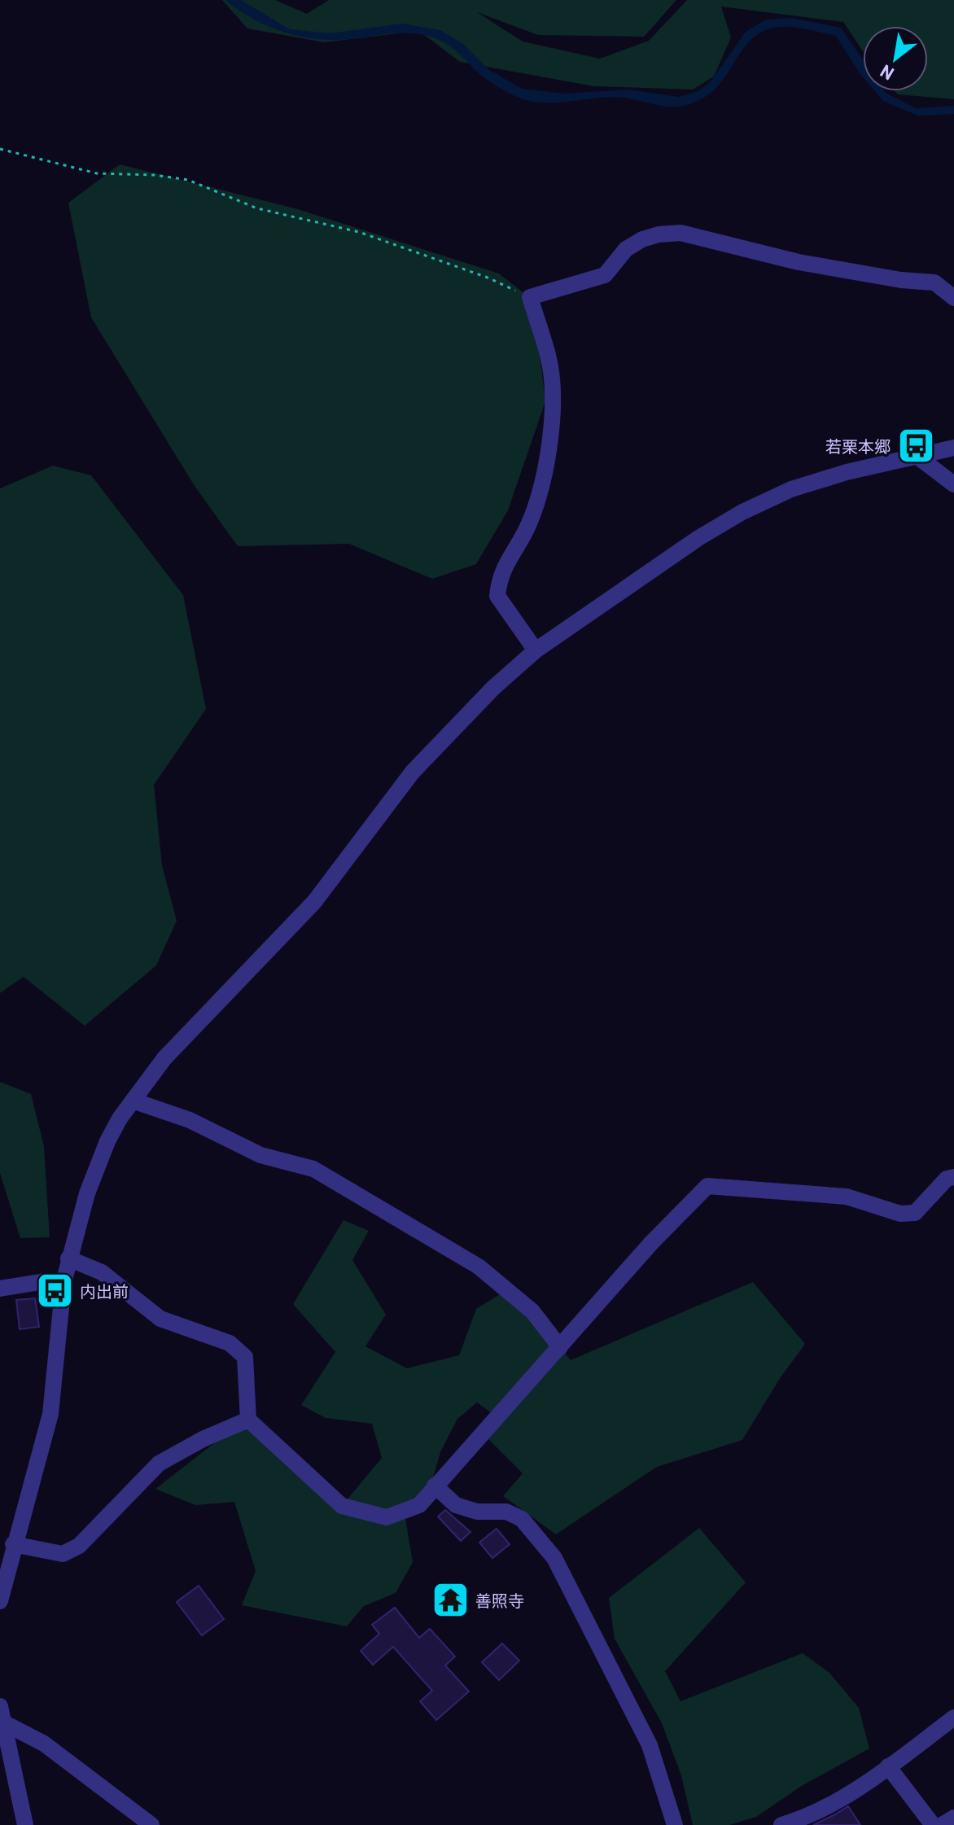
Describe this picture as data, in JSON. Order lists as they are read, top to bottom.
{
  "places": {
    "bus stop": ["若栗本郷", "内出前"],
    "temple": ["善照寺"]
  },
  "north": "bottom left"
}
